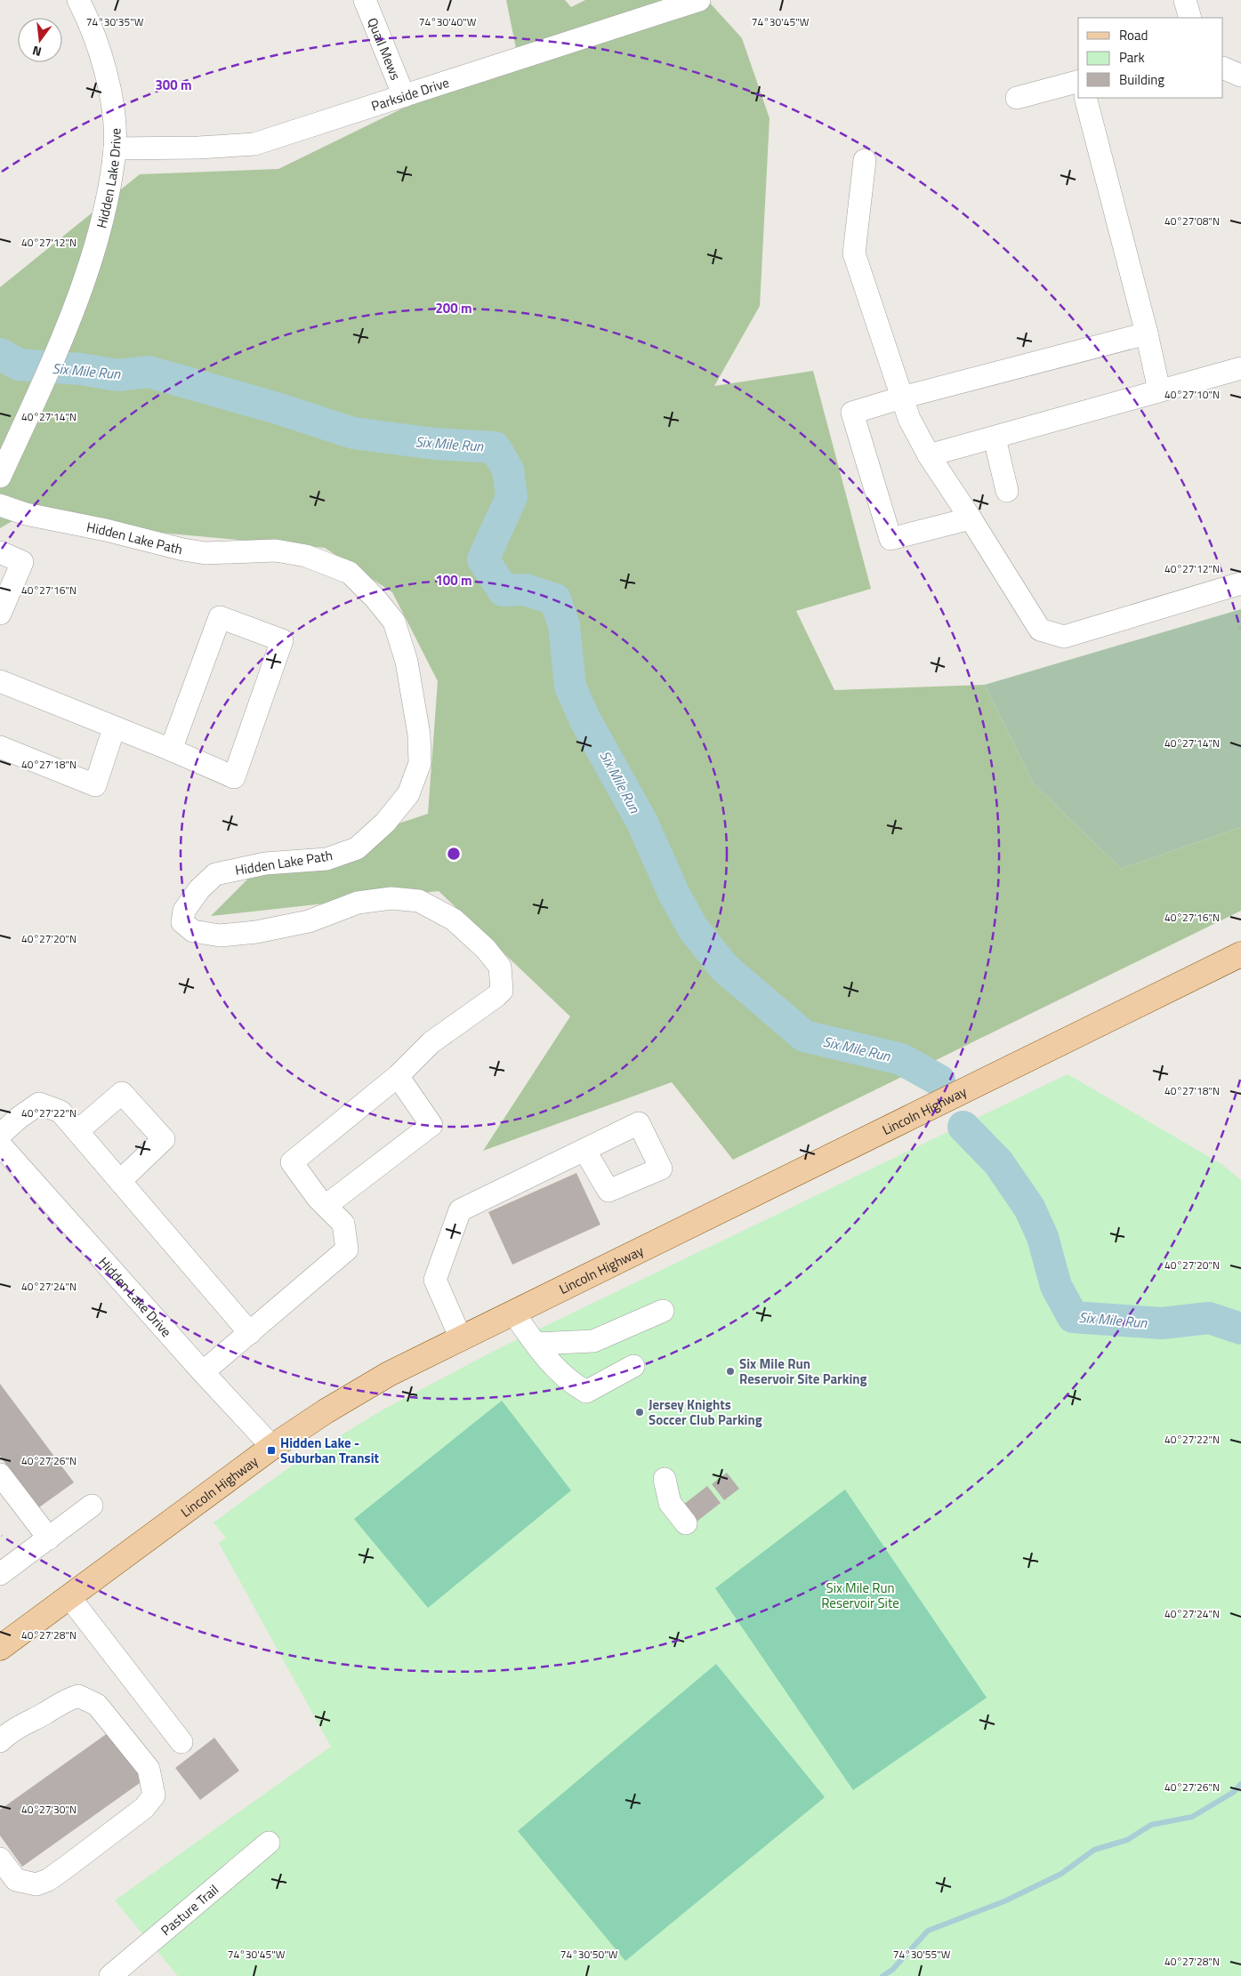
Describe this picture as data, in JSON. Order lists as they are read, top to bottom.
{
  "streets": {
    "main road": ["Lincoln Highway"],
    "street": [
      "Quail Mews",
      "Parkside Drive",
      "Hidden Lake Drive",
      "Hidden Lake Path",
      "Pasture Trail"
    ]
  },
  "crossings": [
    ["Quail Mews", "Parkside Drive"],
    ["Parkside Drive", "Hidden Lake Drive"],
    ["Hidden Lake Drive", "Lincoln Highway"]
  ],
  "water": ["Six Mile Run"],
  "parks": ["Six Mile Run Reservoir Site"],
  "places": {
    "other": ["Six Mile Run Reservoir Site Parking", "Jersey Knights Soccer Club Parking"],
    "transit": ["Hidden Lake - Suburban Transit"]
  },
  "legend": ["Road", "Park", "Building"],
  "north": "bottom",
  "coordinates": [
    "74°30'35\"W",
    "74°30'40\"W",
    "74°30'45\"W",
    "40°27'08\"N",
    "40°27'12\"N",
    "40°27'10\"N",
    "40°27'14\"N",
    "40°27'16\"N",
    "40°27'18\"N",
    "40°27'20\"N",
    "40°27'22\"N",
    "40°27'24\"N",
    "40°27'26\"N",
    "40°27'28\"N",
    "40°27'30\"N",
    "74°30'50\"W",
    "74°30'55\"W"
  ],
  "rings": ["300 m", "200 m", "100 m"]
}
